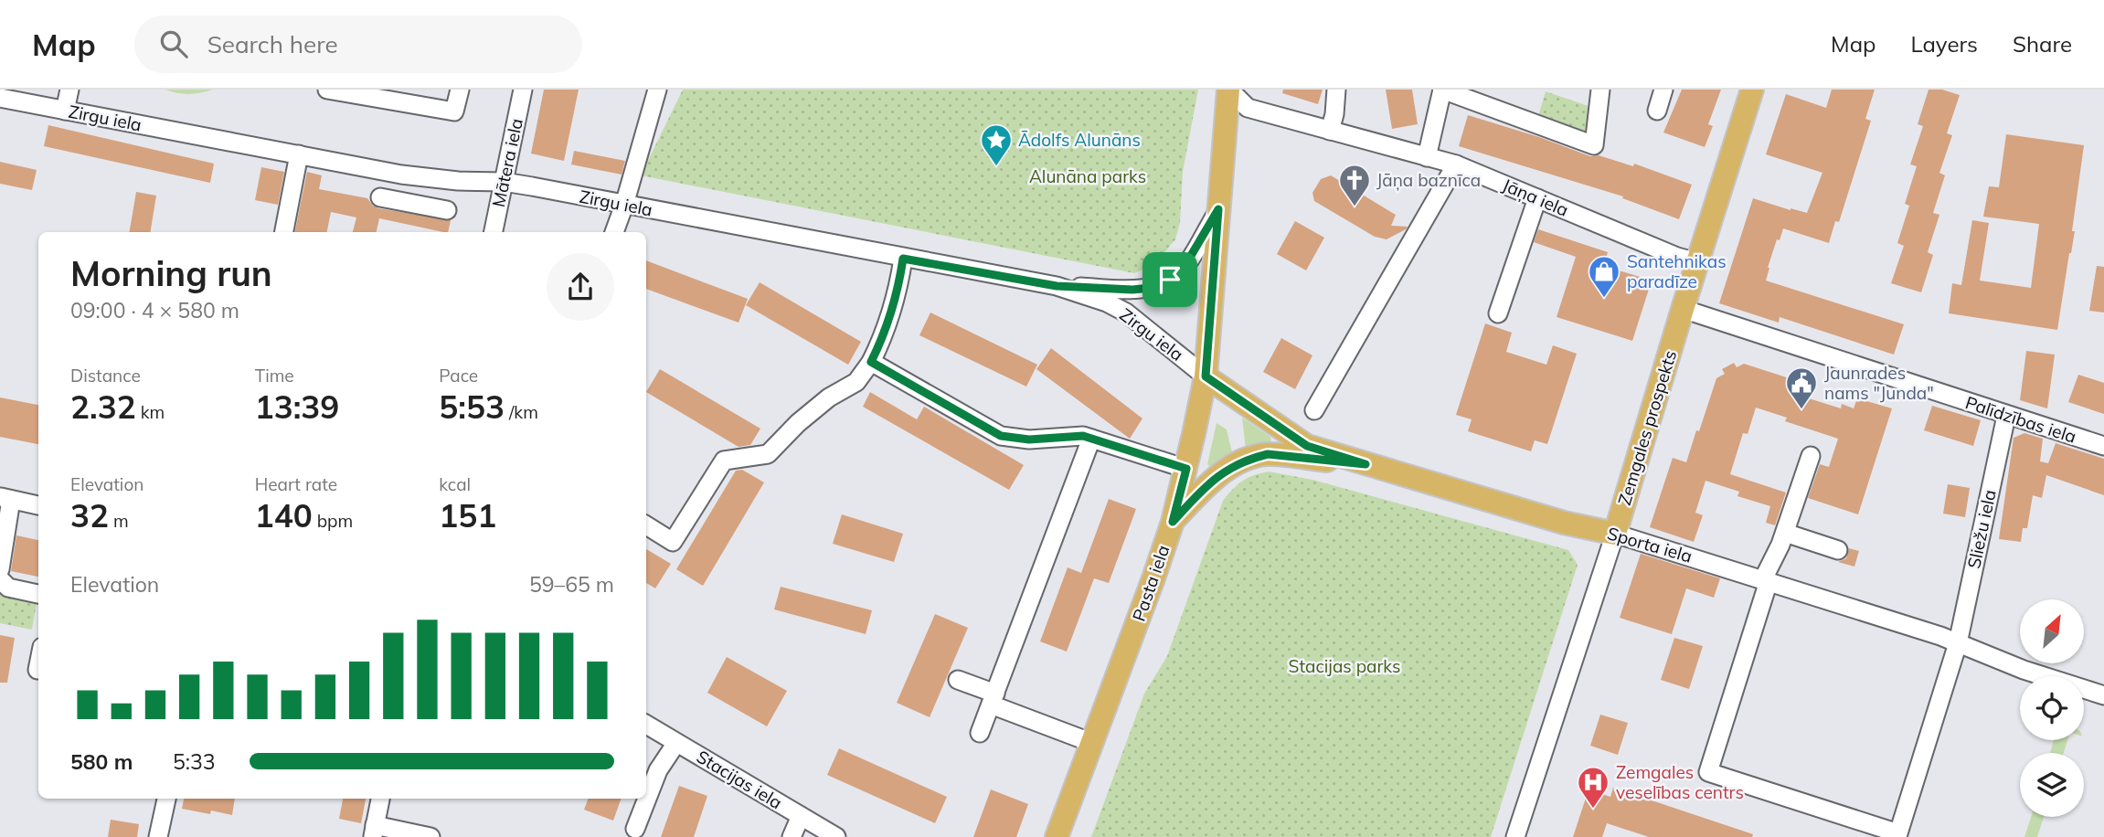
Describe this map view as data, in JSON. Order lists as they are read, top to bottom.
{
  "streets": {
    "main road": ["Zemgales prospekts", "Sporta iela", "Pasta iela"],
    "street": [
      "Zirgu iela",
      "Mātera iela",
      "Jāņa iela",
      "Palīdzības iela",
      "Sliežu iela",
      "Stacijas iela"
    ]
  },
  "crossings": [
    ["Zirgu iela", "Mātera iela"],
    ["Zirgu iela", "Sporta iela"],
    ["Zirgu iela", "Pasta iela"],
    ["Jāņa iela", "Zemgales prospekts"],
    ["Jāņa iela", "Pasta iela"],
    ["Palīdzības iela", "Zemgales prospekts"],
    ["Palīdzības iela", "Sliežu iela"],
    ["Zemgales prospekts", "Sporta iela"],
    ["Sliežu iela", "Sporta iela"],
    ["Sporta iela", "Pasta iela"]
  ],
  "parks": ["Alunāna parks", "Stacijas parks"],
  "places": {
    "place": ["Ādolfs Alunāns"],
    "church": ["Jāņa baznīca"],
    "shop": ["Santehnikas paradīze"],
    "public building": ["Jaunrades nams \"Junda\""],
    "hospital": ["Zemgales veselības centrs"]
  },
  "north": "top right",
  "page": {
    "header": "Map",
    "search": "Search here",
    "nav": ["Map", "Layers", "Share"],
    "heading": ["Morning run", "09:00 · 4 × 580 m"],
    "stats": [
      ["Distance", "2.32 km"],
      ["Time", "13:39"],
      ["Pace", "5:53 /km"],
      ["Elevation", "32 m"],
      ["Heart rate", "140 bpm"],
      ["kcal", "151"]
    ],
    "chart": ["Elevation", "59–65 m"],
    "list": [
      {
        "name": "580 m",
        "note": "5:33"
      }
    ]
  }
}
